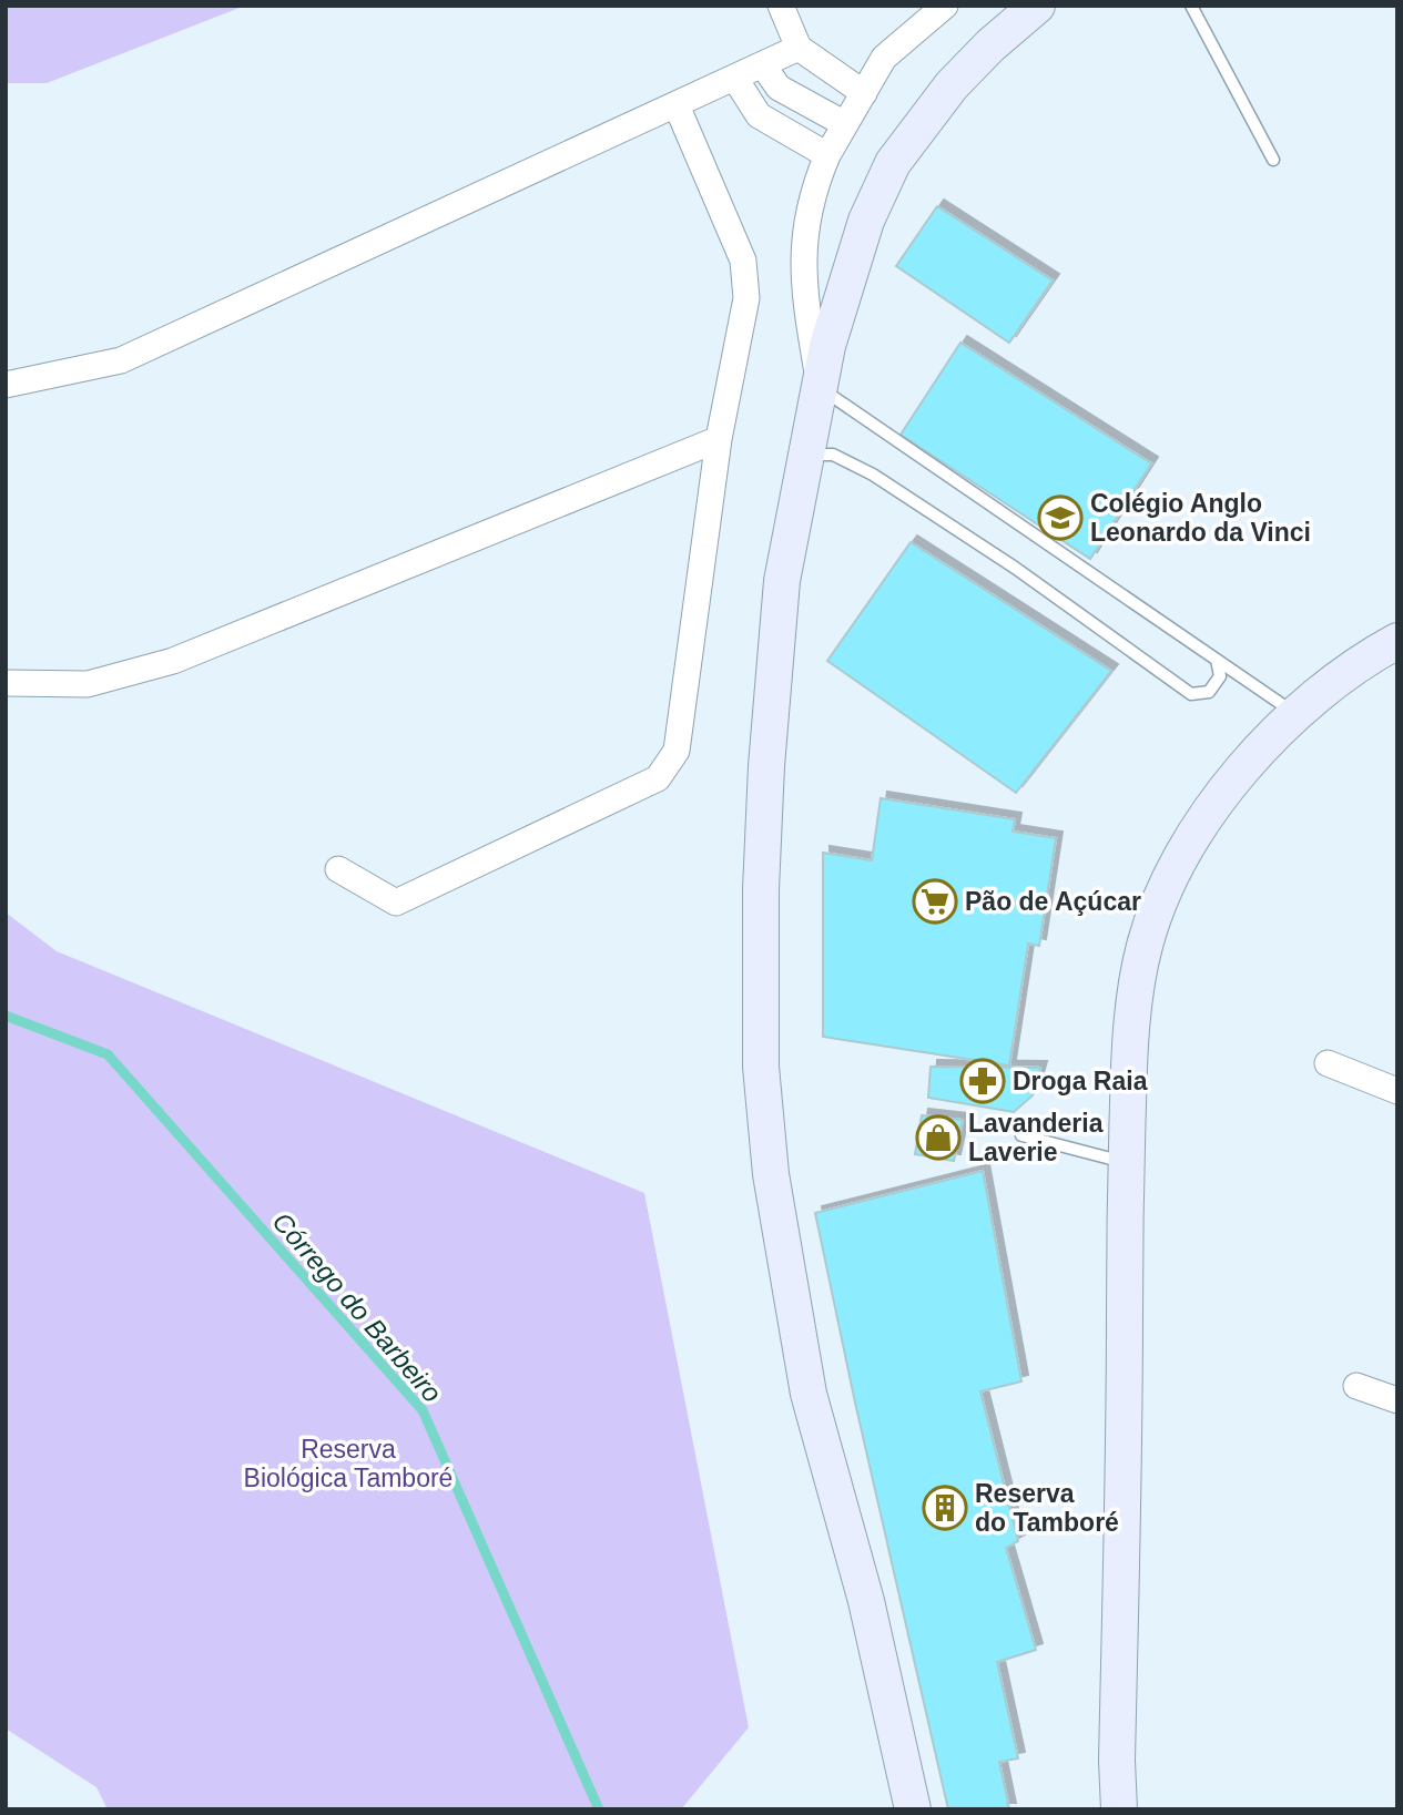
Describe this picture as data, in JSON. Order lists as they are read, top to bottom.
{
  "water": ["Córrego do Barbeiro"],
  "parks": ["Reserva Biológica Tamboré"],
  "places": {
    "school or university": ["Colégio Anglo Leonardo da Vinci"],
    "supermarket": ["Pão de Açúcar"],
    "pharmacy": ["Droga Raia"],
    "shop": ["Lavanderia Laverie"],
    "building": ["Reserva do Tamboré"]
  }
}
